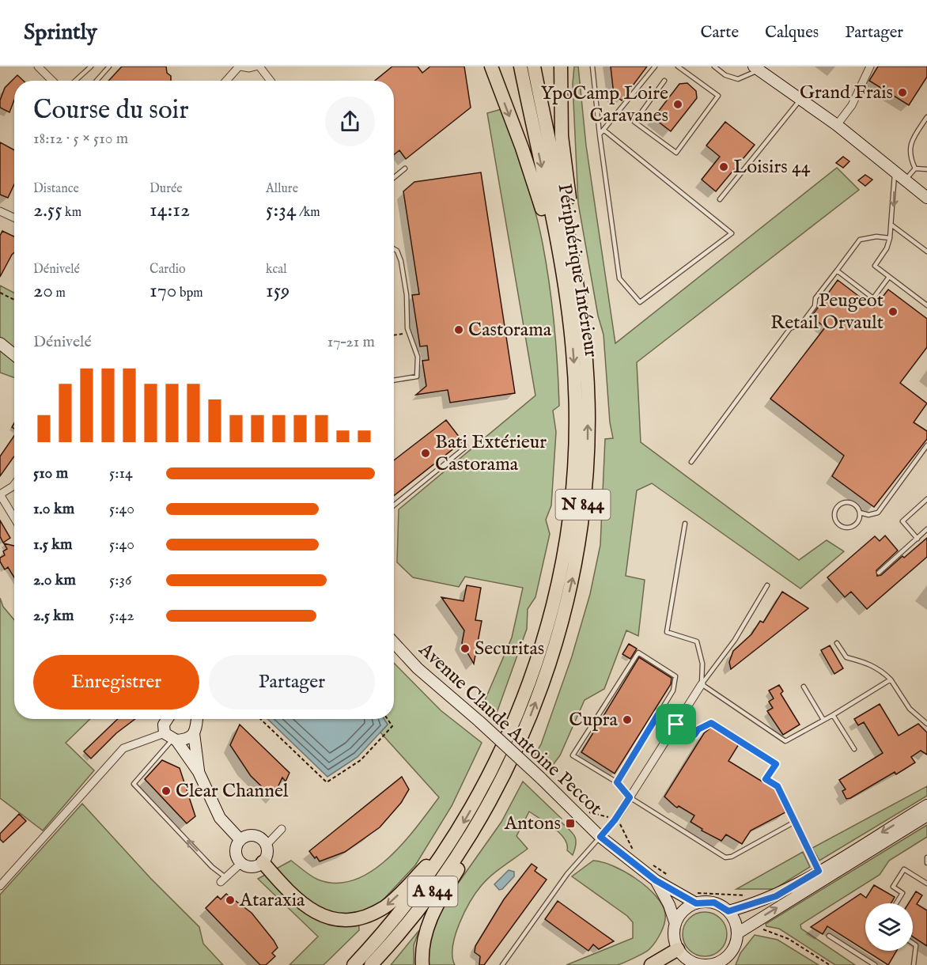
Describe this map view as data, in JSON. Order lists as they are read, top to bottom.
{
  "streets": {
    "highway": ["Périphérique Intérieur", "N 844", "A 844"],
    "main road": ["Avenue Claude Antoine Peccot"]
  },
  "crossings": [
    ["N 844", "A 844"]
  ],
  "places": {
    "other": [
      "Grand Frais",
      "YpoCamp Loire Caravanes",
      "Loisirs 44",
      "Peugeot Retail Orvault",
      "Castorama",
      "Bati Extérieur Castorama",
      "Securitas",
      "Cupra",
      "Clear Channel",
      "Ataraxia"
    ],
    "transit": ["Antons"]
  },
  "page": {
    "header": "Sprintly",
    "nav": ["Carte", "Calques", "Partager"],
    "heading": ["Course du soir", "18:12 · 5 × 510 m"],
    "stats": [
      ["Distance", "2.55 km"],
      ["Durée", "14:12"],
      ["Allure", "5:34 /km"],
      ["Dénivelé", "20 m"],
      ["Cardio", "170 bpm"],
      ["kcal", "159"]
    ],
    "chart": ["Dénivelé", "17–21 m"],
    "list": [
      {
        "name": "510 m",
        "note": "5:14"
      },
      {
        "name": "1.0 km",
        "note": "5:40"
      },
      {
        "name": "1.5 km",
        "note": "5:40"
      },
      {
        "name": "2.0 km",
        "note": "5:36"
      },
      {
        "name": "2.5 km",
        "note": "5:42"
      }
    ],
    "buttons": ["Enregistrer", "Partager"]
  }
}
